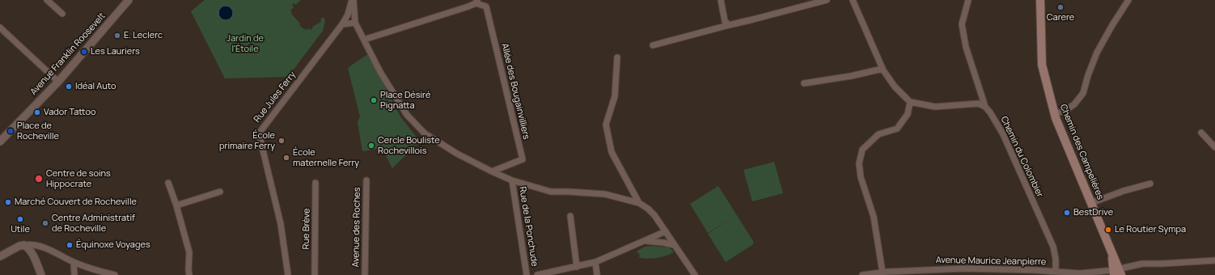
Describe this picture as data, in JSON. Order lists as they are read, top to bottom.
{
  "streets": {
    "main road": ["Chemin des Campelières"],
    "street": [
      "Avenue Franklin Roosevelt",
      "Allée des Bougainvilliers",
      "Rue Jules Ferry",
      "Chemin du Colombier",
      "Rue de la Ponchude",
      "Avenue des Roches",
      "Rue Brève",
      "Avenue Maurice Jeanpierre"
    ]
  },
  "crossings": [
    ["Chemin des Campelières", "Avenue Maurice Jeanpierre"],
    ["Chemin du Colombier", "Avenue Maurice Jeanpierre"]
  ],
  "parks": ["Jardin de l'Étoile"],
  "places": [
    "Carere",
    "E. Leclerc",
    "Les Lauriers",
    "Idéal Auto",
    "Place Désiré Pignatta",
    "Vador Tattoo",
    "Place de Rocheville",
    "École primaire Ferry",
    "Cercle Bouliste Rochevillois",
    "École maternelle Ferry",
    "Centre de soins Hippocrate",
    "Marché Couvert de Rocheville",
    "BestDrive",
    "Utile",
    "Centre Administratif de Rocheville",
    "Le Routier Sympa",
    "Équinoxe Voyages"
  ]
}
